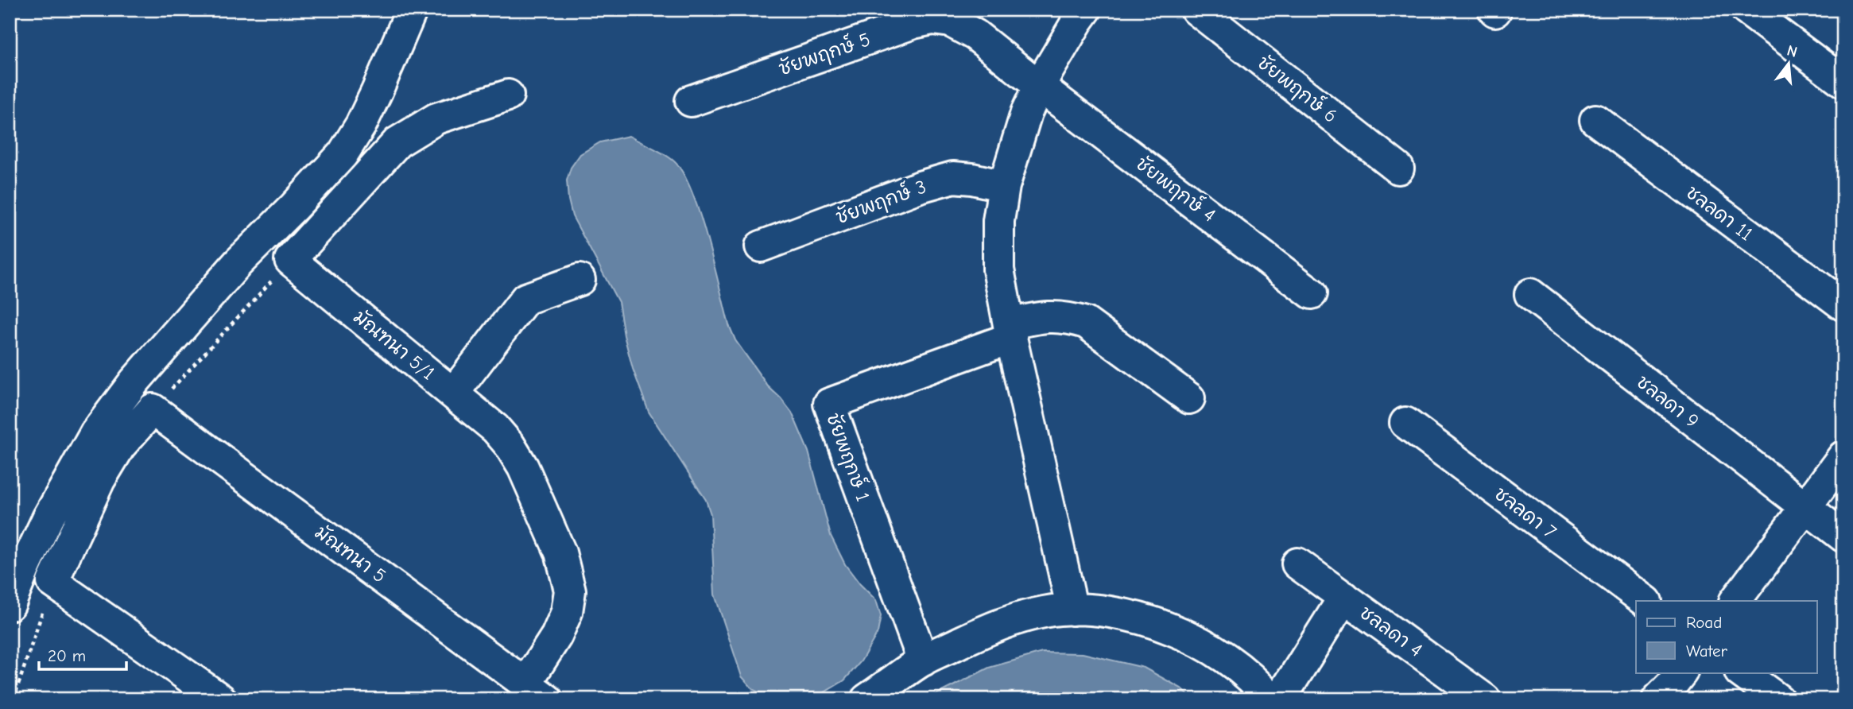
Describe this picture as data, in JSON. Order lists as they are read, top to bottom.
{
  "streets": {
    "street": [
      "ชัยพฤกษ์ 5",
      "ชัยพฤกษ์ 6",
      "ชัยพฤกษ์ 4",
      "ชัยพฤกษ์ 3",
      "ชลลดา 11",
      "มัณฑนา 5/1",
      "ชลลดา 9",
      "ชัยพฤกษ์ 1",
      "ชลลดา 7",
      "มัณฑนา 5",
      "ชลลดา 4"
    ]
  },
  "crossings": [
    ["ชัยพฤกษ์ 5", "ชัยพฤกษ์ 4"],
    ["มัณฑนา 5/1", "มัณฑนา 5"]
  ],
  "legend": ["Road", "Water"],
  "scale_bar": "20 m",
  "north": "top"
}
